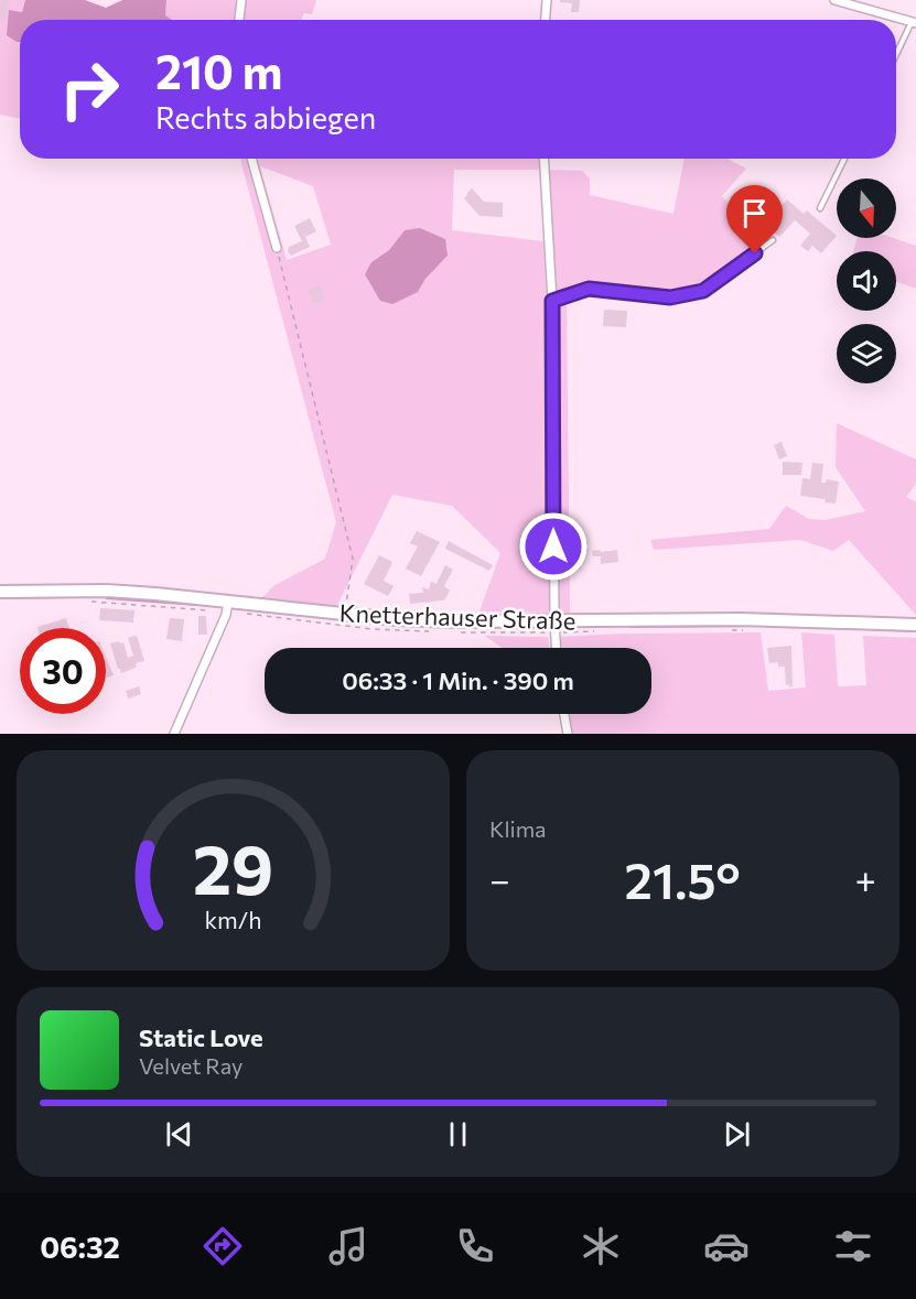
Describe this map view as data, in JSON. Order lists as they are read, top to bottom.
{
  "streets": {
    "street": ["Knetterhauser Straße"]
  },
  "north": "bottom",
  "page": {
    "turn": ["210 m", "Rechts abbiegen"],
    "limit": "30",
    "trip": "06:33 · 1 Min. · 390 m",
    "tile": "Klima",
    "heat": ["−", "21.5°", "+"],
    "song": ["Static Love", "Velvet Ray"],
    "tabs": "06:32",
    "gauge": ["29", "km/h"]
  }
}
